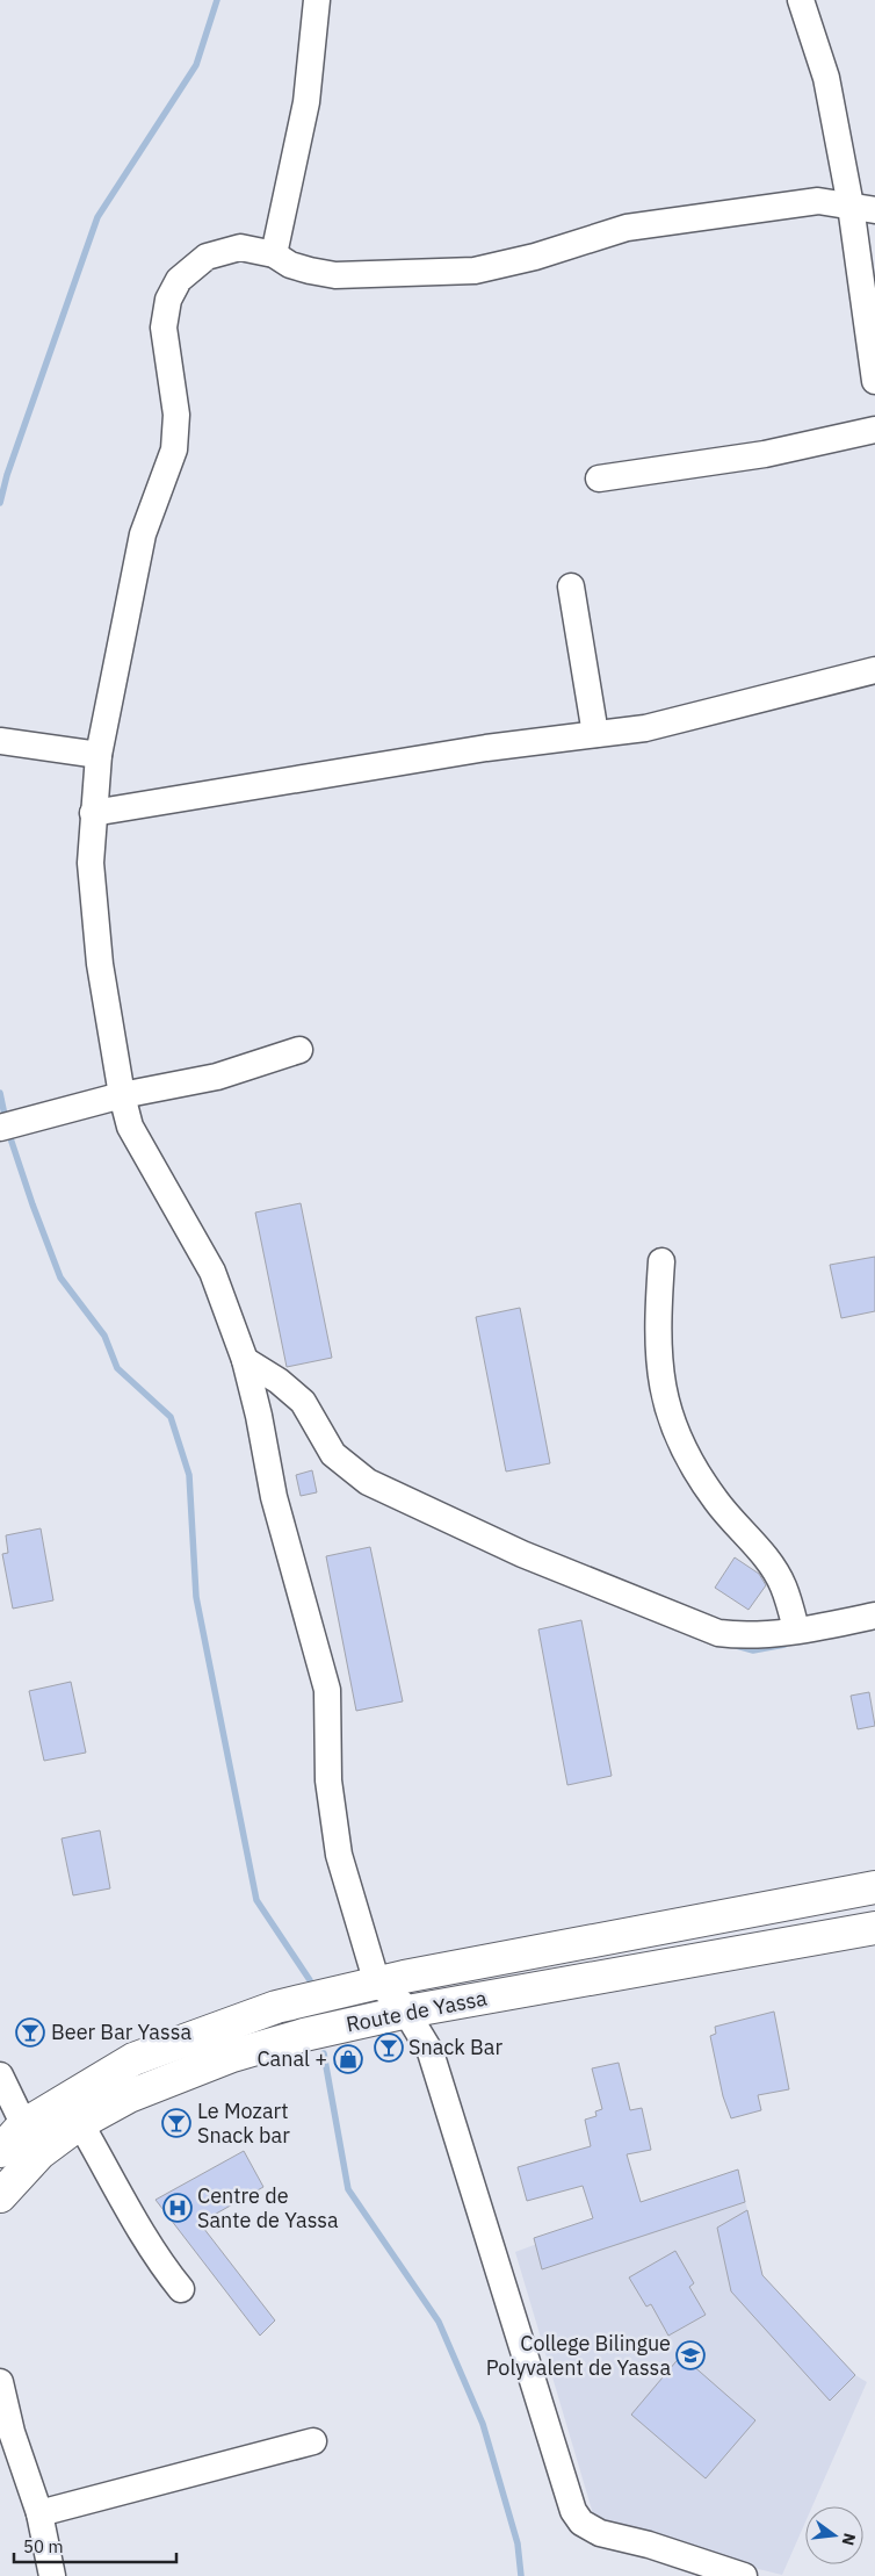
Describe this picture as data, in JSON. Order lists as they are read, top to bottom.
{
  "streets": {
    "main road": ["Route de Yassa"]
  },
  "places": {
    "bar": ["Beer Bar Yassa", "Snack Bar", "Le Mozart Snack bar"],
    "shop": ["Canal +"],
    "hospital": ["Centre de Sante de Yassa"],
    "school or university": ["College Bilingue Polyvalent de Yassa"]
  },
  "scale_bar": "50 m",
  "north": "right"
}
